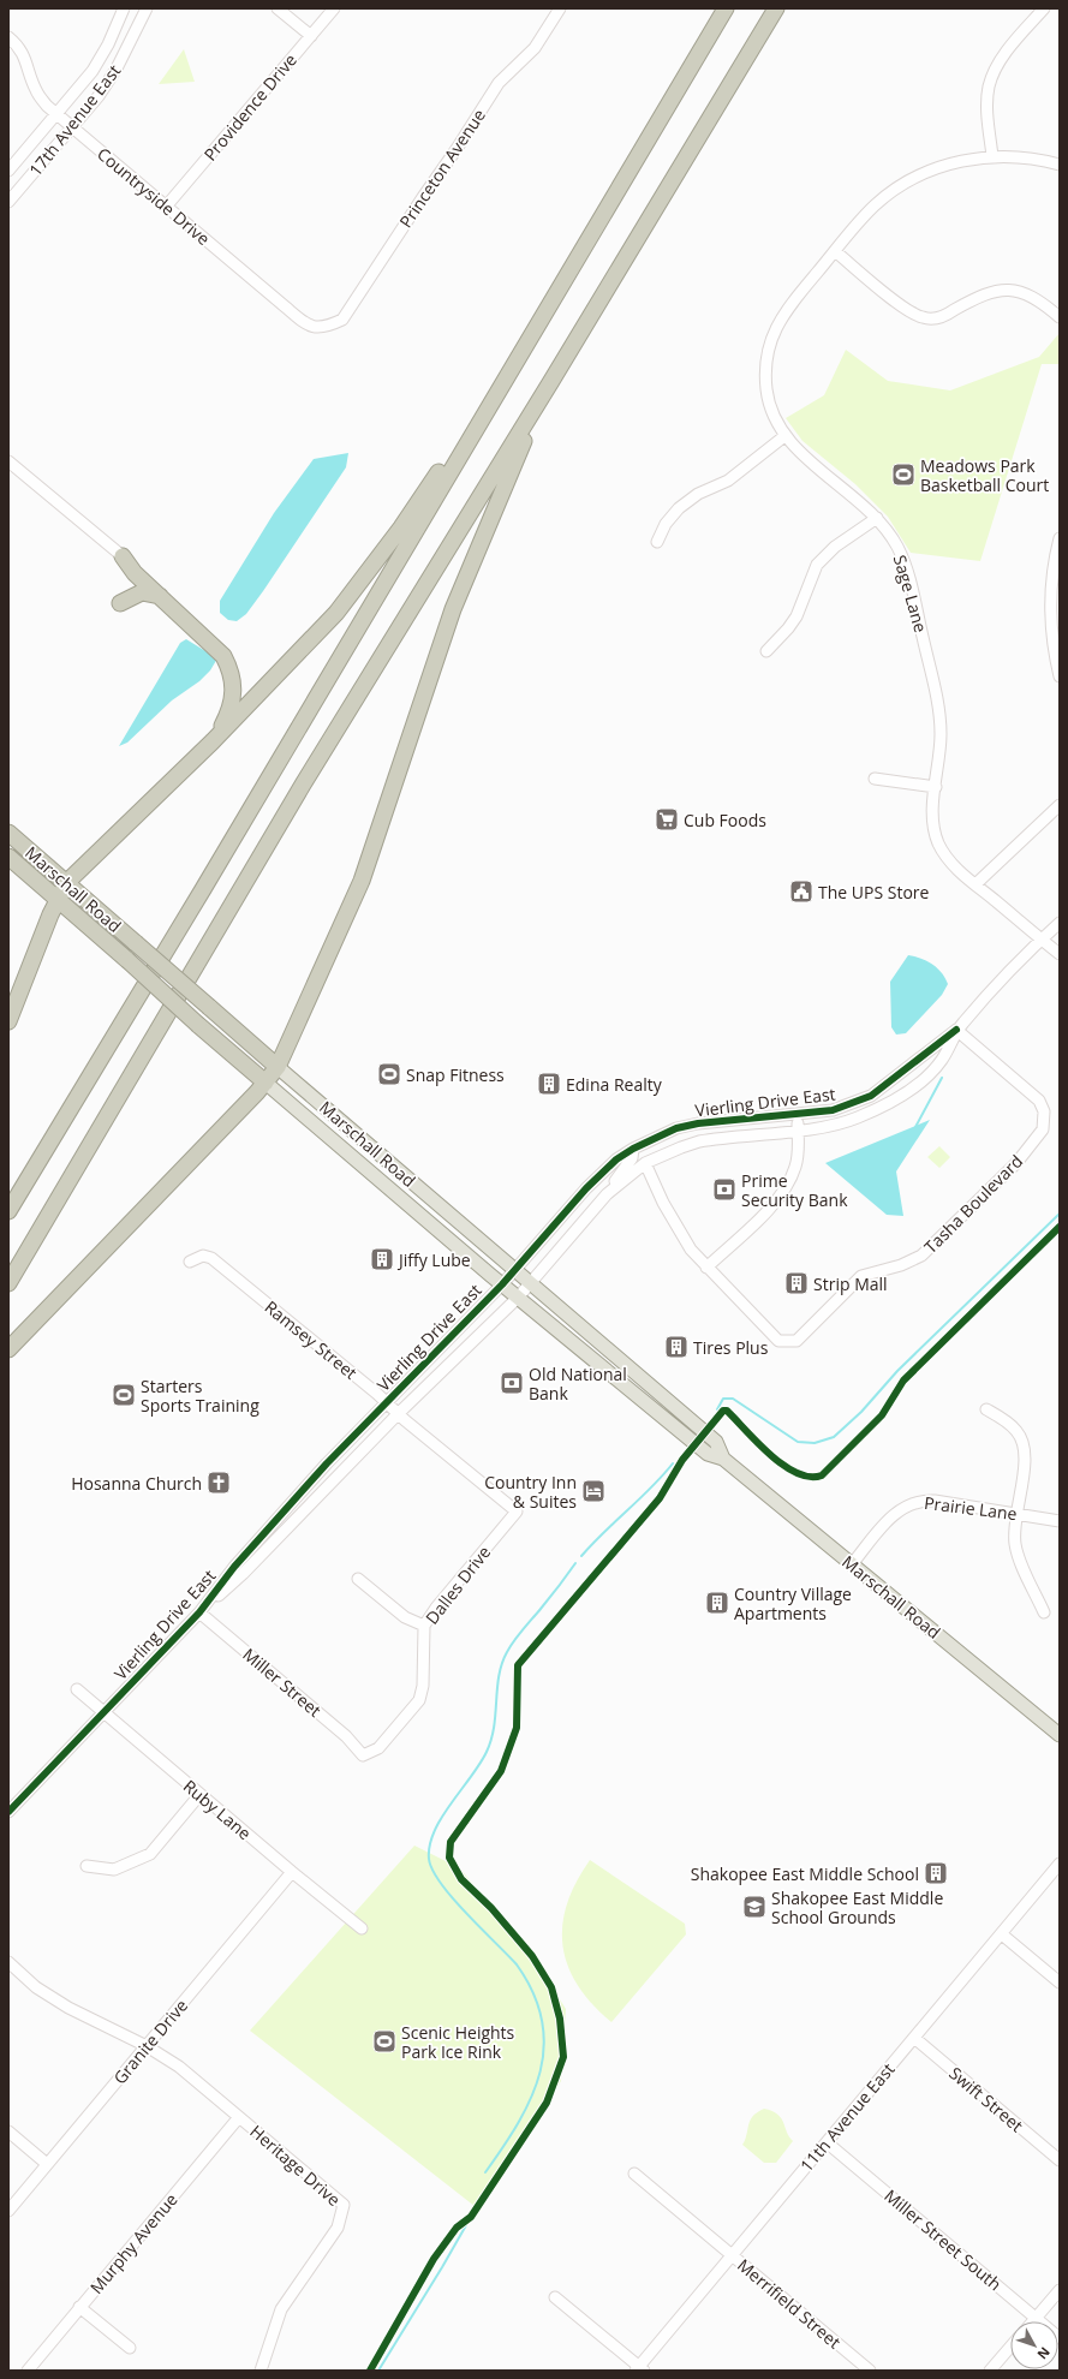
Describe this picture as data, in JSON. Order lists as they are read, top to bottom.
{
  "streets": {
    "highway": ["Marschall Road"],
    "street": [
      "Providence Drive",
      "17th Avenue East",
      "Princeton Avenue",
      "Countryside Drive",
      "Sage Lane",
      "Vierling Drive East",
      "Tasha Boulevard",
      "Ramsey Street",
      "Prairie Lane",
      "Dalles Drive",
      "Miller Street",
      "Ruby Lane",
      "Granite Drive",
      "Swift Street",
      "11th Avenue East",
      "Heritage Drive",
      "Miller Street South",
      "Murphy Avenue",
      "Merrifield Street"
    ]
  },
  "crossings": [
    ["Providence Drive", "Countryside Drive"],
    ["17th Avenue East", "Countryside Drive"],
    ["Princeton Avenue", "Countryside Drive"],
    ["Sage Lane", "Vierling Drive East"],
    ["Marschall Road", "Vierling Drive East"],
    ["Marschall Road", "Prairie Lane"],
    ["Vierling Drive East", "Tasha Boulevard"],
    ["Vierling Drive East", "Ramsey Street"],
    ["Vierling Drive East", "Miller Street"],
    ["Vierling Drive East", "Ruby Lane"],
    ["Ramsey Street", "Dalles Drive"],
    ["Dalles Drive", "Miller Street"],
    ["Ruby Lane", "Granite Drive"],
    ["Granite Drive", "Heritage Drive"],
    ["Swift Street", "11th Avenue East"],
    ["11th Avenue East", "Miller Street South"],
    ["11th Avenue East", "Merrifield Street"],
    ["Heritage Drive", "Murphy Avenue"]
  ],
  "places": {
    "sports": [
      "Meadows Park Basketball Court",
      "Snap Fitness",
      "Starters Sports Training",
      "Scenic Heights Park Ice Rink"
    ],
    "supermarket": ["Cub Foods"],
    "public building": ["The UPS Store"],
    "building": [
      "Edina Realty",
      "Jiffy Lube",
      "Strip Mall",
      "Tires Plus",
      "Country Village Apartments",
      "Shakopee East Middle School"
    ],
    "bank": ["Prime Security Bank", "Old National Bank"],
    "church": ["Hosanna Church"],
    "hotel": ["Country Inn & Suites"],
    "school or university": ["Shakopee East Middle School Grounds"]
  },
  "north": "bottom right"
}
